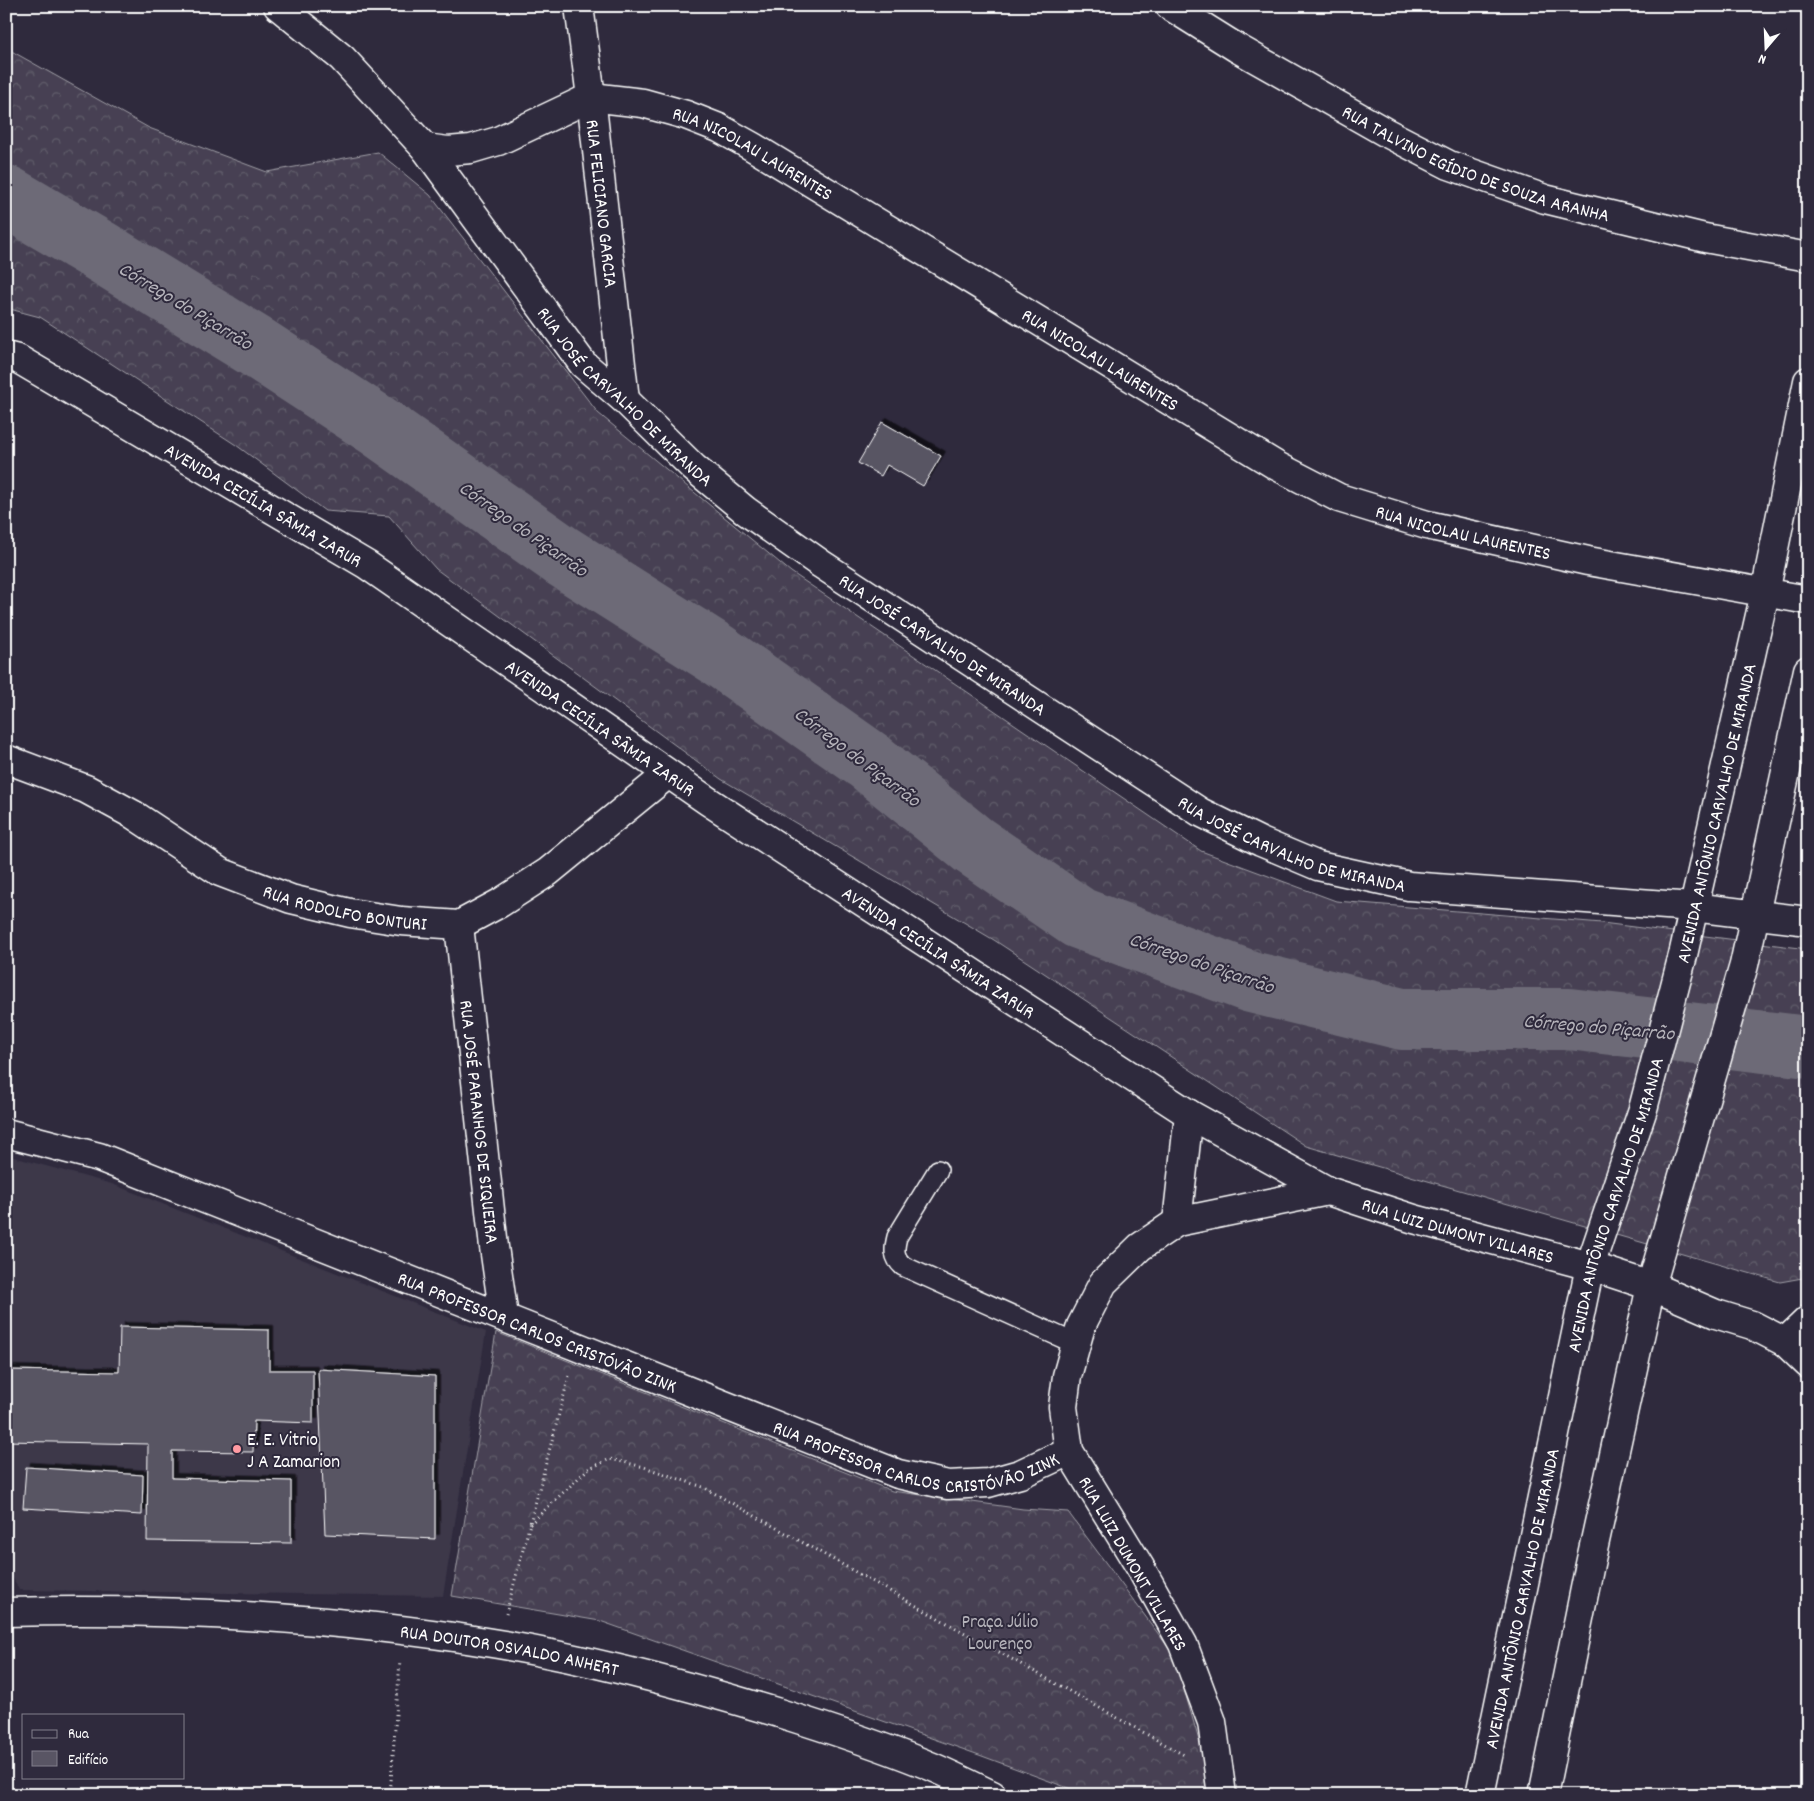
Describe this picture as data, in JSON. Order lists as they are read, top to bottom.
{
  "streets": {
    "street": [
      "RUA NICOLAU LAURENTES",
      "RUA TALVINO EGÍDIO DE SOUZA ARANHA",
      "RUA FELICIANO GARCIA",
      "RUA JOSÉ CARVALHO DE MIRANDA",
      "AVENIDA CECÍLIA SÂMIA ZARUR",
      "AVENIDA ANTÔNIO CARVALHO DE MIRANDA",
      "RUA RODOLFO BONTURI",
      "RUA JOSÉ PARANHOS DE SIQUEIRA",
      "RUA LUIZ DUMONT VILLARES",
      "RUA PROFESSOR CARLOS CRISTÓVÃO ZINK",
      "RUA DOUTOR OSVALDO ANHERT"
    ]
  },
  "crossings": [
    ["RUA NICOLAU LAURENTES", "RUA FELICIANO GARCIA"],
    ["RUA NICOLAU LAURENTES", "AVENIDA ANTÔNIO CARVALHO DE MIRANDA"],
    ["RUA FELICIANO GARCIA", "RUA JOSÉ CARVALHO DE MIRANDA"],
    ["RUA JOSÉ CARVALHO DE MIRANDA", "AVENIDA ANTÔNIO CARVALHO DE MIRANDA"],
    ["AVENIDA CECÍLIA SÂMIA ZARUR", "RUA LUIZ DUMONT VILLARES"],
    ["AVENIDA ANTÔNIO CARVALHO DE MIRANDA", "RUA LUIZ DUMONT VILLARES"],
    ["RUA RODOLFO BONTURI", "RUA JOSÉ PARANHOS DE SIQUEIRA"],
    ["RUA JOSÉ PARANHOS DE SIQUEIRA", "RUA PROFESSOR CARLOS CRISTÓVÃO ZINK"],
    ["RUA LUIZ DUMONT VILLARES", "RUA PROFESSOR CARLOS CRISTÓVÃO ZINK"]
  ],
  "water": ["Córrego do Piçarrão"],
  "parks": ["Praça Júlio Lourenço"],
  "places": ["E. E. Vitrio J A Zamarion"],
  "legend": ["Rua", "Edifício"],
  "north": "bottom"
}
